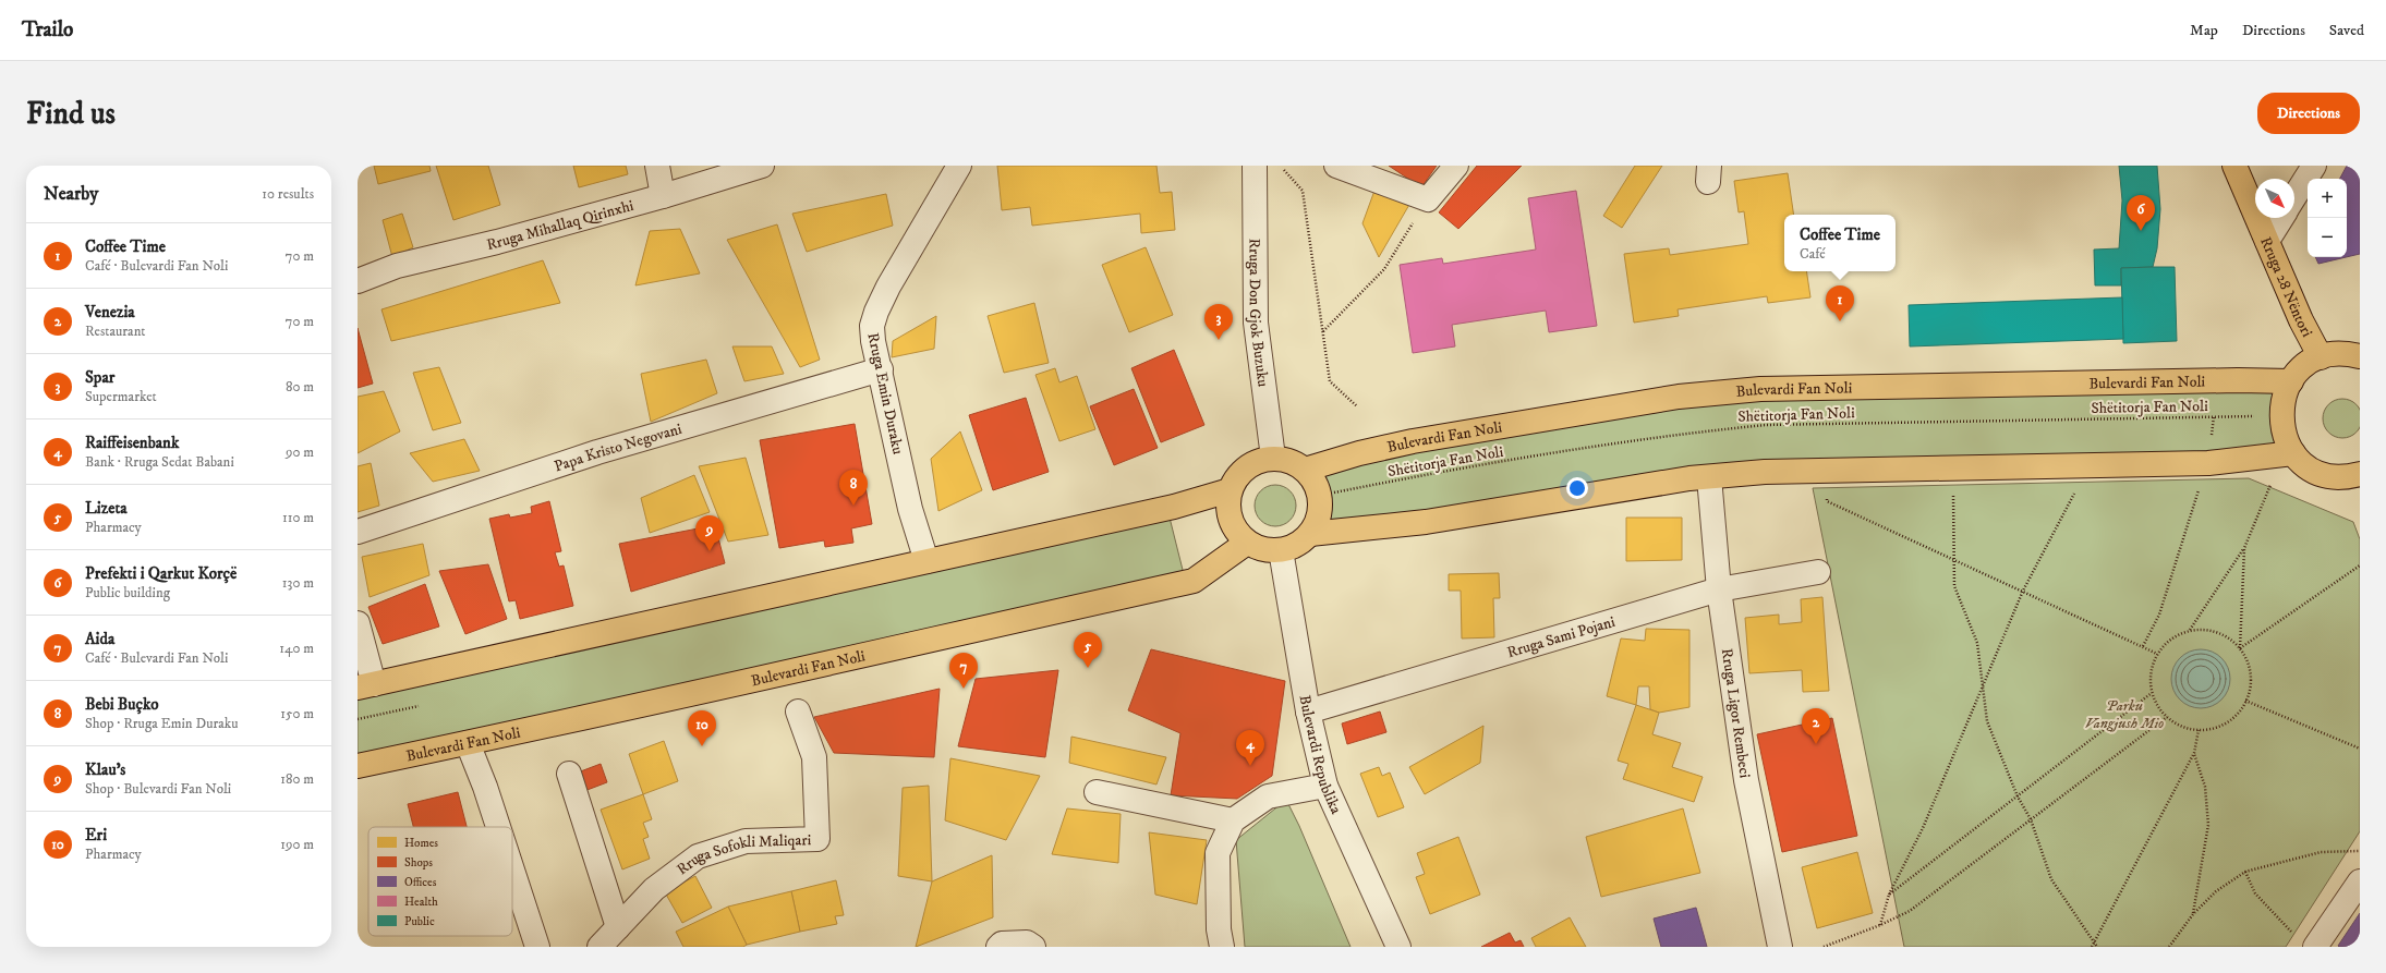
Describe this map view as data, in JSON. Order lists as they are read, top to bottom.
{
  "streets": {
    "main road": ["Rruga 28 Nëntori", "Bulevardi Fan Noli"],
    "street": [
      "Rruga Mihallaq Qirinxhi",
      "Rruga Don Gjok Buzuku",
      "Rruga Emin Duraku",
      "Papa Kristo Negovani",
      "Rruga Sami Pojani",
      "Rruga Ligor Rembeci",
      "Bulevardi Republika",
      "Rruga Sofokli Maliqari"
    ],
    "path": ["Shëtitorja Fan Noli"]
  },
  "crossings": [
    ["Rruga Don Gjok Buzuku", "Bulevardi Fan Noli"],
    ["Rruga Don Gjok Buzuku", "Shëtitorja Fan Noli"],
    ["Rruga Don Gjok Buzuku", "Bulevardi Republika"],
    ["Bulevardi Fan Noli", "Shëtitorja Fan Noli"],
    ["Bulevardi Fan Noli", "Bulevardi Republika"],
    ["Rruga Emin Duraku", "Papa Kristo Negovani"],
    ["Shëtitorja Fan Noli", "Bulevardi Republika"],
    ["Rruga Sami Pojani", "Rruga Ligor Rembeci"],
    ["Rruga Sami Pojani", "Bulevardi Republika"]
  ],
  "parks": ["Parku Vangjush Mio"],
  "legend": [
    "Homes",
    "Shops",
    "Offices",
    "Health",
    "Public"
  ],
  "north": "bottom right",
  "page": {
    "header": "Trailo",
    "nav": ["Map", "Directions", "Saved"],
    "buttons": "Directions",
    "title": "Find us",
    "heading": ["Nearby", "10 results"],
    "map_buttons": ["+", "−"],
    "pins": [
      "6",
      "1",
      "3",
      "8",
      "9",
      "5",
      "7",
      "2",
      "10",
      "4"
    ],
    "popup": ["Coffee Time", "Café"],
    "list": [
      {
        "mark": "1",
        "name": "Coffee Time",
        "note": "Café · Bulevardi Fan Noli",
        "value": "70 m"
      },
      {
        "mark": "2",
        "name": "Venezia",
        "note": "Restaurant",
        "value": "70 m"
      },
      {
        "mark": "3",
        "name": "Spar",
        "note": "Supermarket",
        "value": "80 m"
      },
      {
        "mark": "4",
        "name": "Raiffeisenbank",
        "note": "Bank · Rruga Sedat Babani",
        "value": "90 m"
      },
      {
        "mark": "5",
        "name": "Lizeta",
        "note": "Pharmacy",
        "value": "110 m"
      },
      {
        "mark": "6",
        "name": "Prefekti i Qarkut Korçë",
        "note": "Public building",
        "value": "130 m"
      },
      {
        "mark": "7",
        "name": "Aida",
        "note": "Café · Bulevardi Fan Noli",
        "value": "140 m"
      },
      {
        "mark": "8",
        "name": "Bebi Buçko",
        "note": "Shop · Rruga Emin Duraku",
        "value": "150 m"
      },
      {
        "mark": "9",
        "name": "Klau's",
        "note": "Shop · Bulevardi Fan Noli",
        "value": "180 m"
      },
      {
        "mark": "10",
        "name": "Eri",
        "note": "Pharmacy",
        "value": "190 m"
      }
    ]
  }
}
